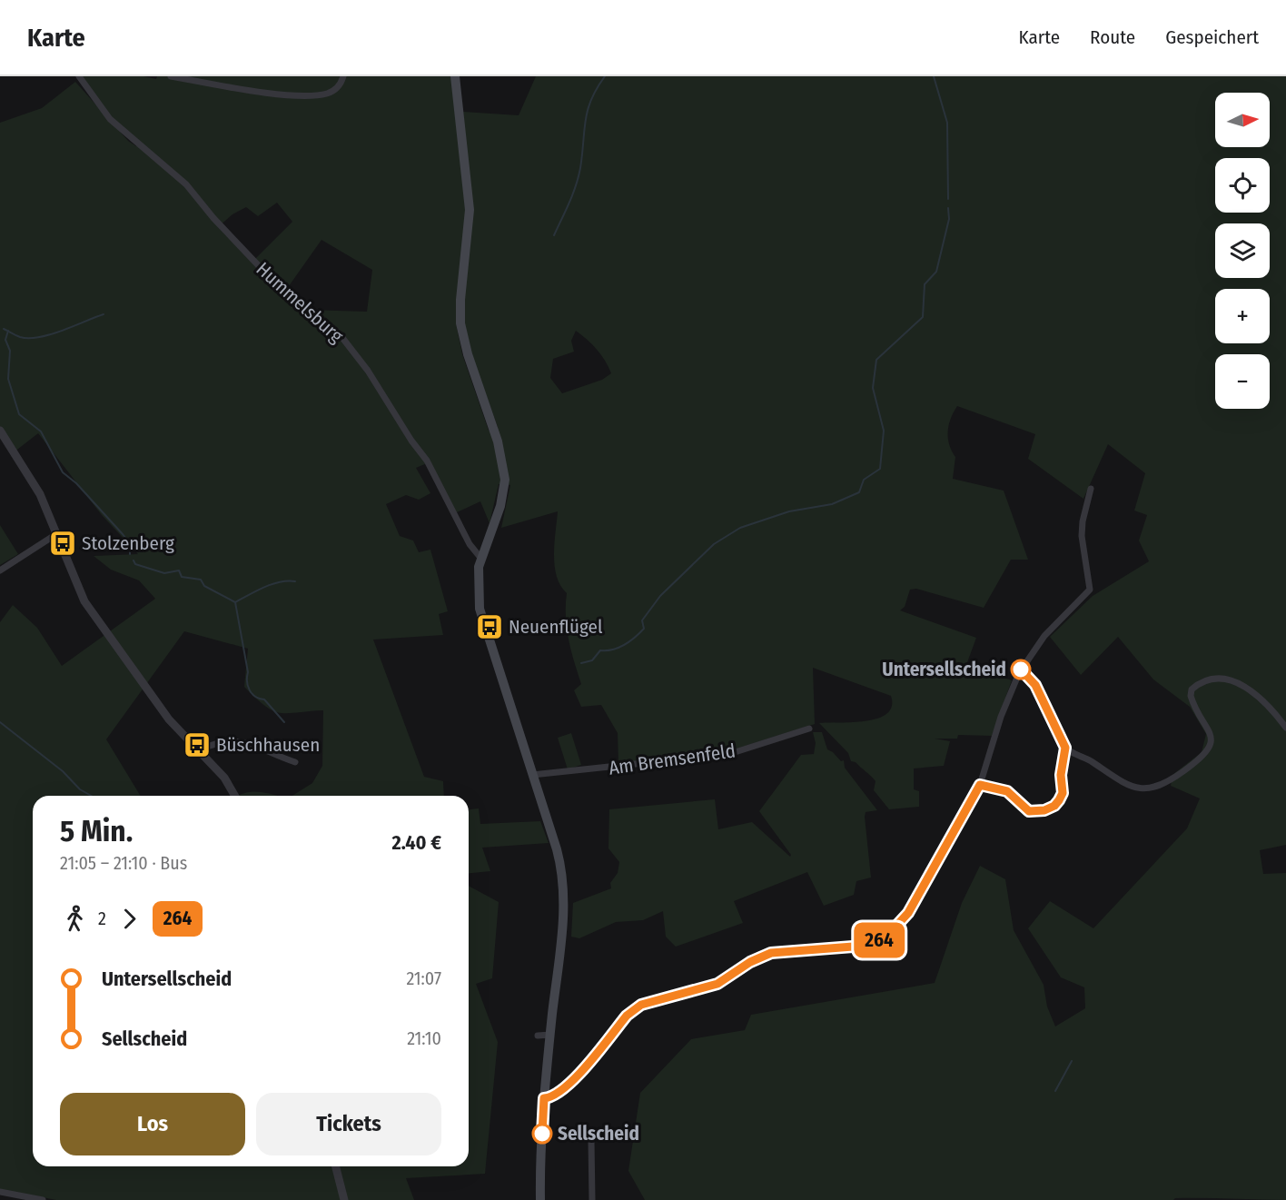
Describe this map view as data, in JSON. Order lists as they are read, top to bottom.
{
  "streets": {
    "street": ["Hummelsburg", "Am Bremsenfeld"]
  },
  "places": {
    "bus stop": ["Stolzenberg", "Neuenflügel", "Büschhausen"],
    "other": ["Untersellscheid", "Sellscheid"]
  },
  "lines": ["bus line 264"],
  "north": "right",
  "page": {
    "header": "Karte",
    "nav": ["Karte", "Route", "Gespeichert"],
    "on_map": "264",
    "map_buttons": ["+", "−"],
    "heading": ["5 Min.", "21:05 – 21:10 · Bus", "2.40 €"],
    "legs": ["2", "264"],
    "list": [
      {
        "name": "Untersellscheid",
        "value": "21:07"
      },
      {
        "name": "Sellscheid",
        "value": "21:10"
      }
    ],
    "buttons": ["Los", "Tickets"]
  }
}
